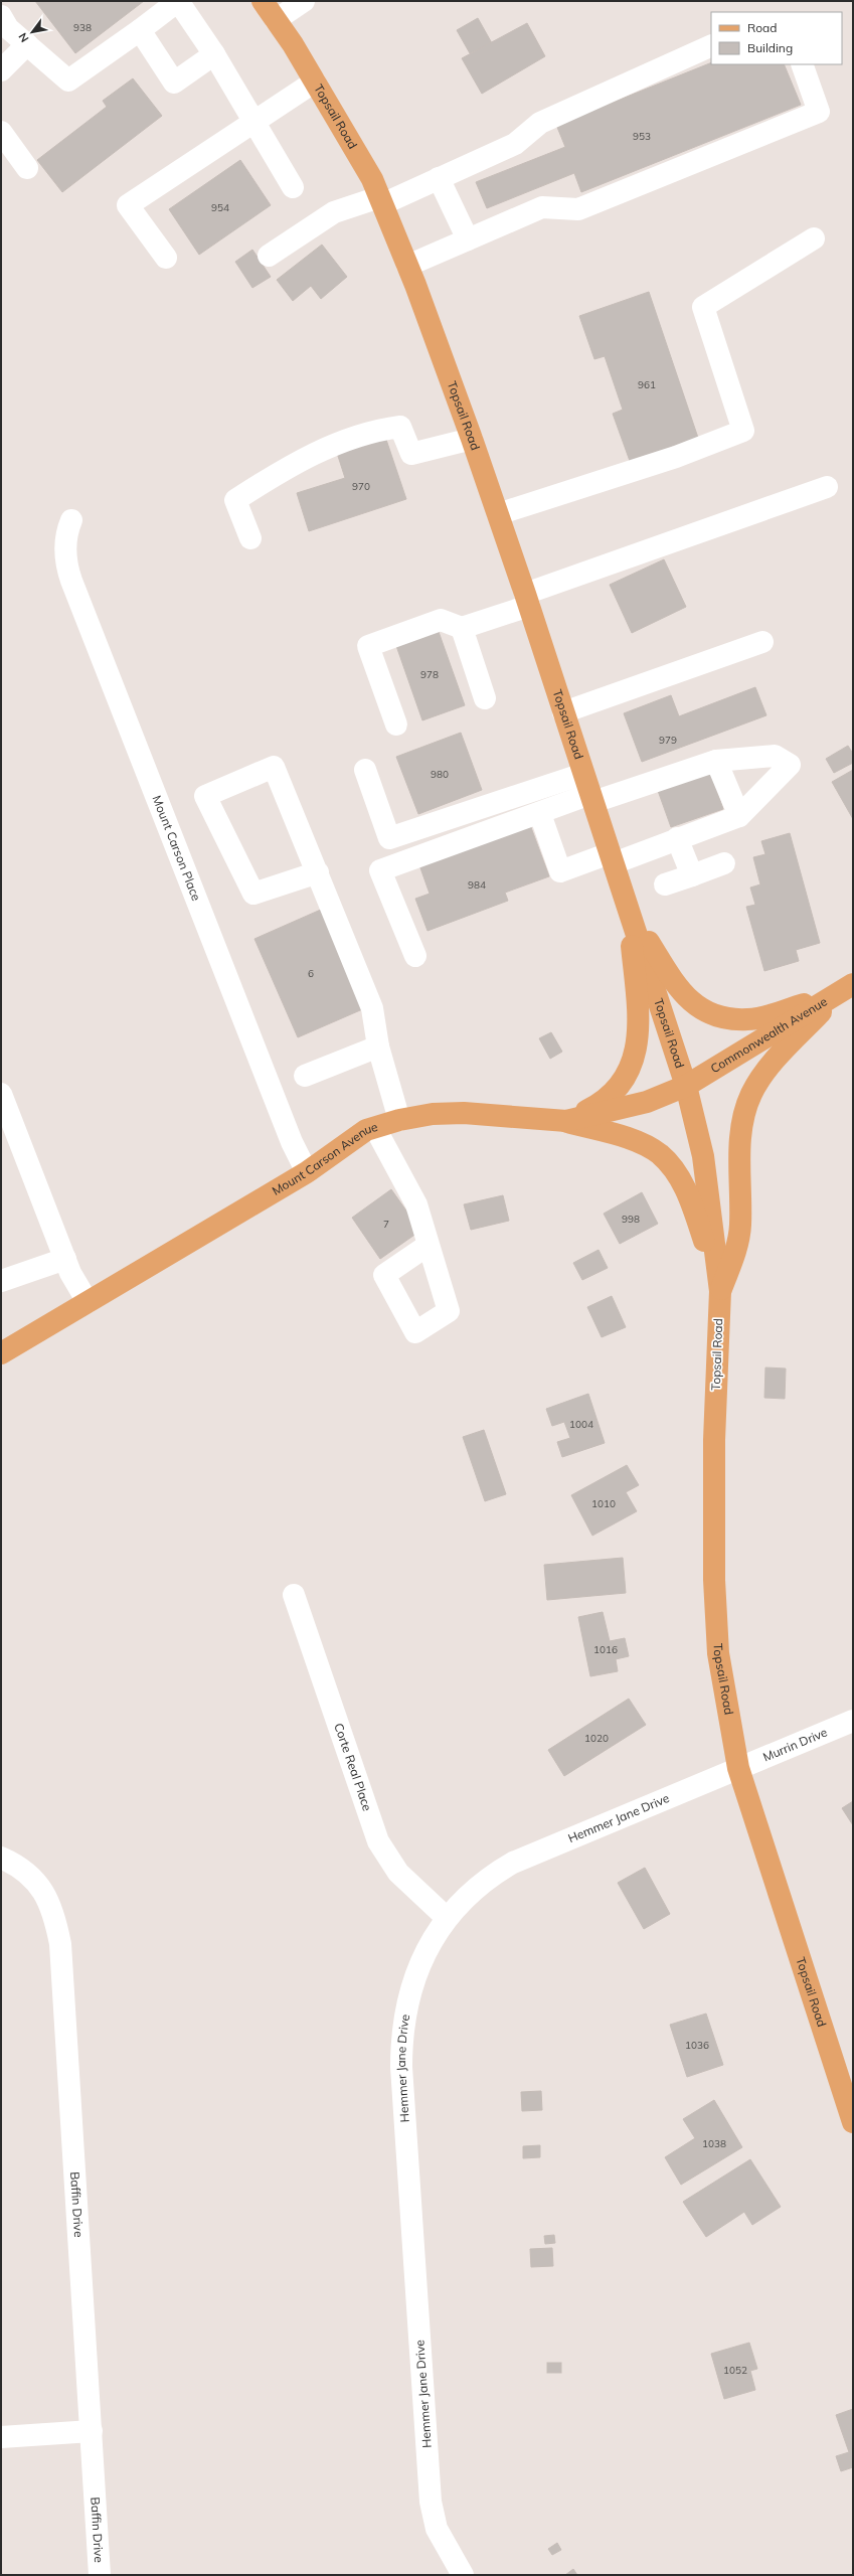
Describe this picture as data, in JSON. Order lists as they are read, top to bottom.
{
  "streets": {
    "main road": ["Topsail Road", "Commonwealth Avenue", "Mount Carson Avenue"],
    "street": [
      "Mount Carson Place",
      "Murrin Drive",
      "Corte Real Place",
      "Hemmer Jane Drive",
      "Baffin Drive"
    ]
  },
  "crossings": [
    ["Topsail Road", "Commonwealth Avenue"],
    ["Topsail Road", "Mount Carson Avenue"],
    ["Topsail Road", "Murrin Drive"],
    ["Topsail Road", "Hemmer Jane Drive"],
    ["Mount Carson Place", "Mount Carson Avenue"],
    ["Commonwealth Avenue", "Mount Carson Avenue"],
    ["Murrin Drive", "Hemmer Jane Drive"],
    ["Corte Real Place", "Hemmer Jane Drive"]
  ],
  "house_numbers": [
    "938",
    "953",
    "954",
    "961",
    "970",
    "978",
    "979",
    "980",
    "984",
    "6",
    "998",
    "7",
    "1004",
    "1010",
    "1016",
    "1020",
    "1036",
    "1038",
    "1052"
  ],
  "legend": ["Road", "Building"],
  "north": "bottom left"
}
